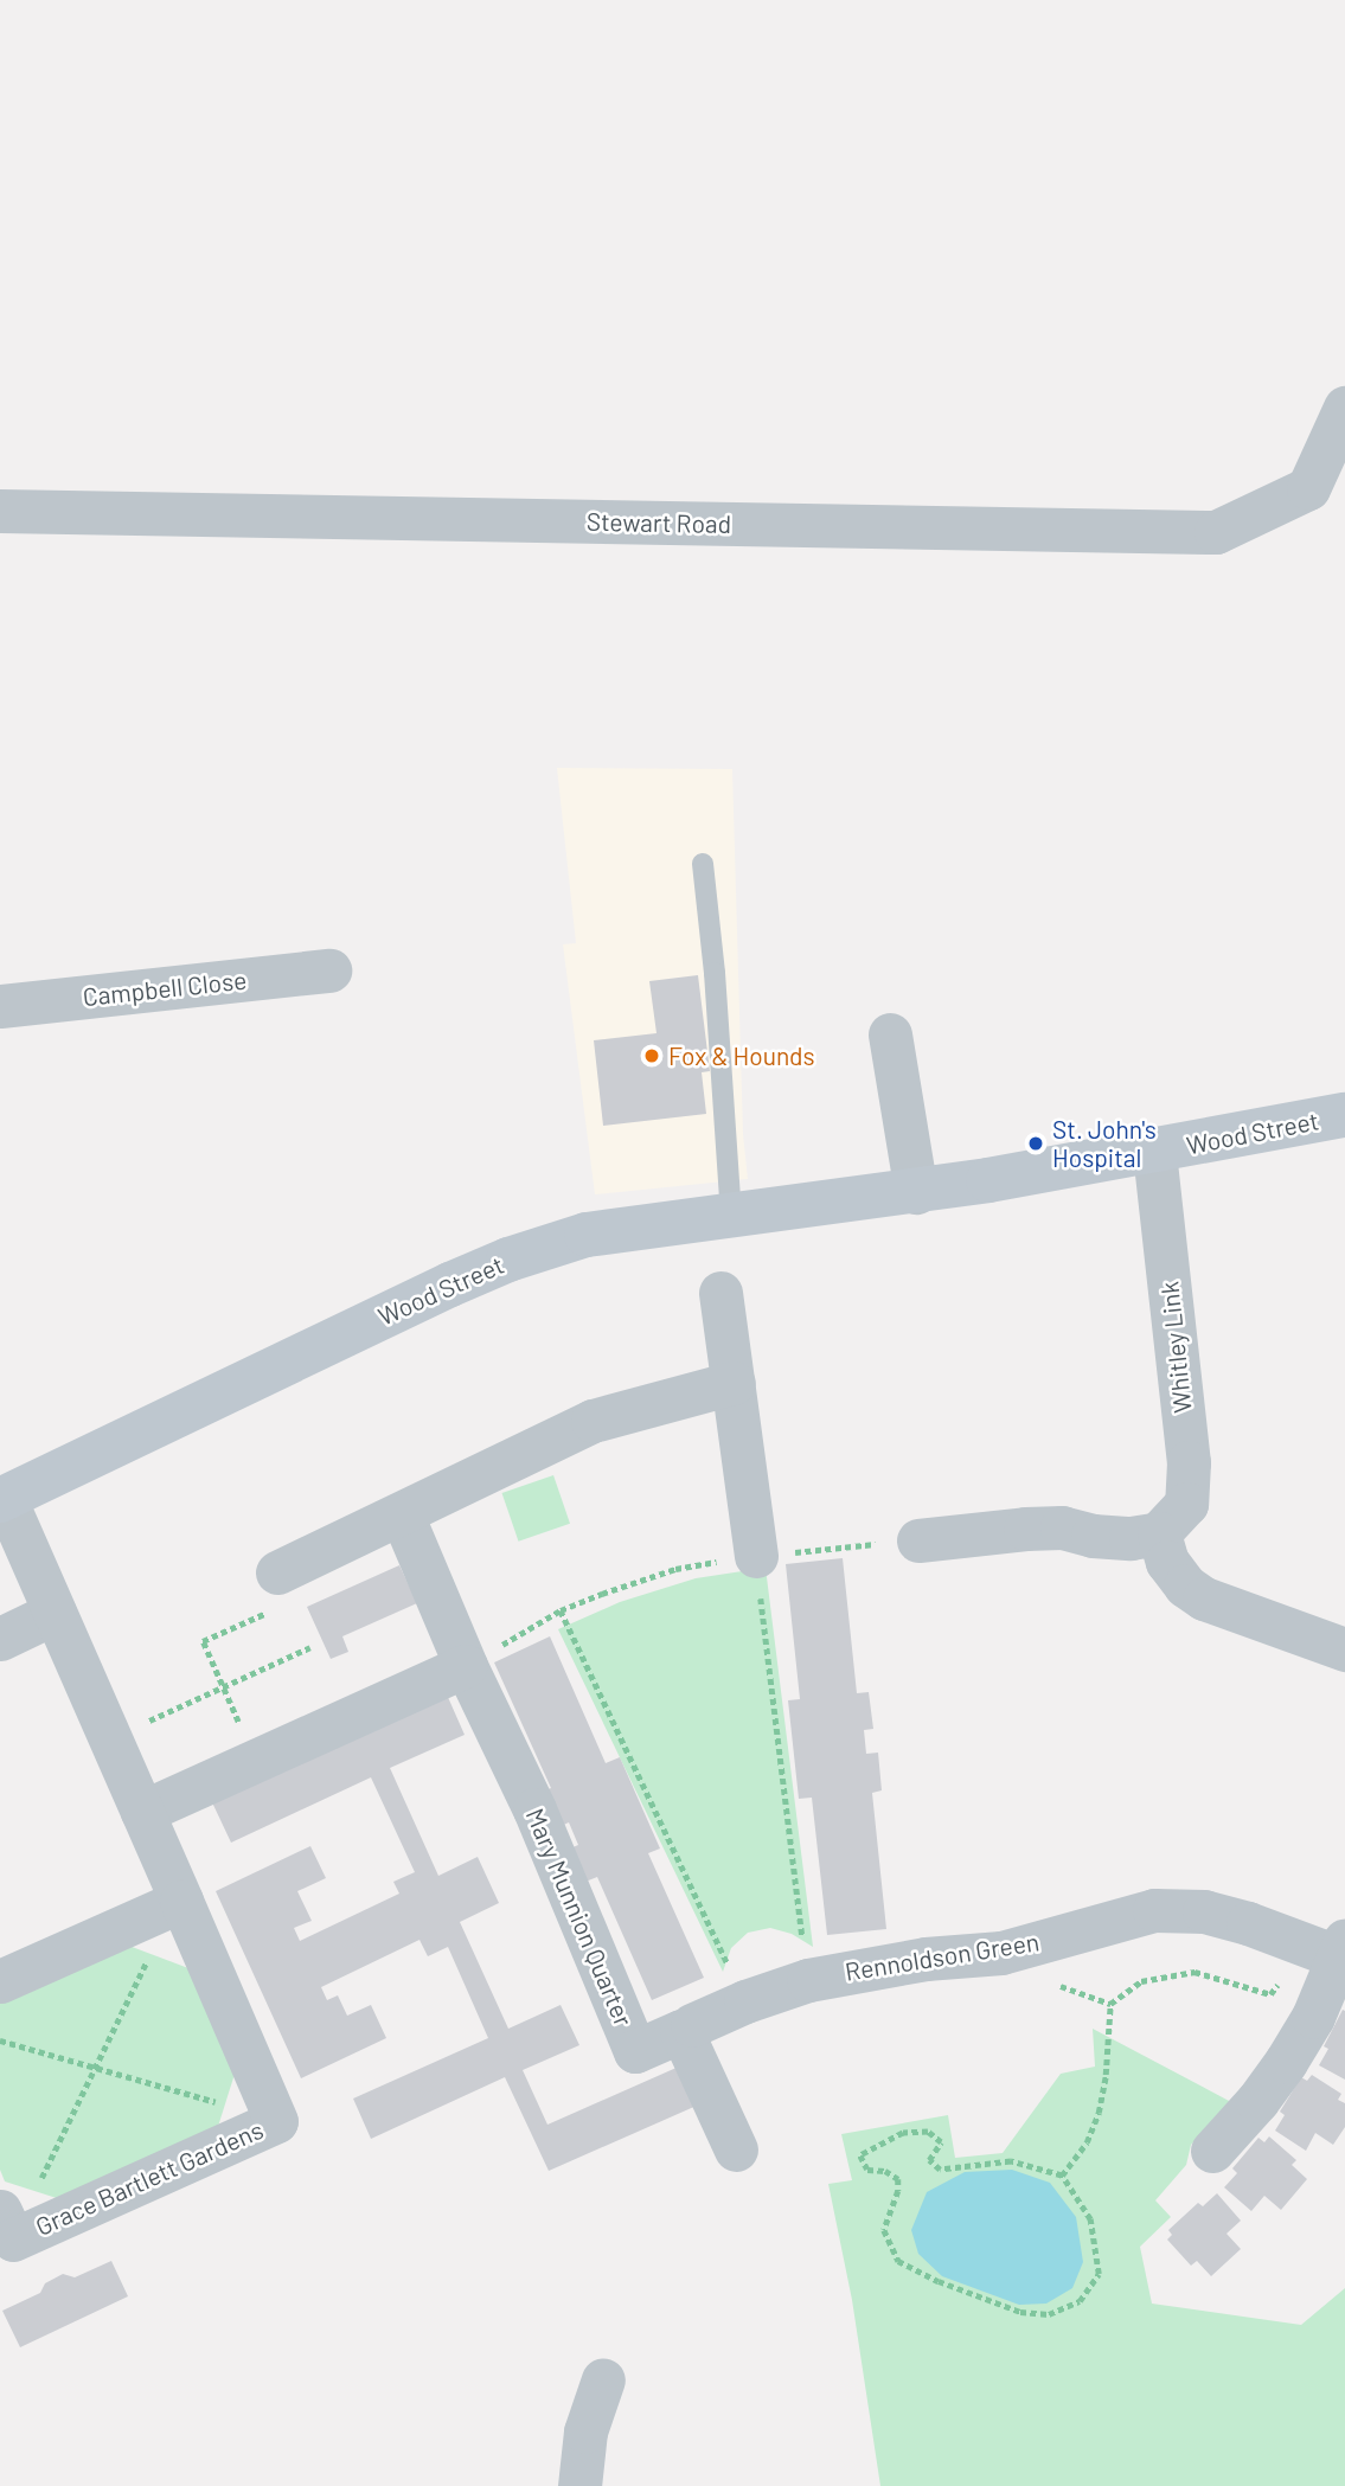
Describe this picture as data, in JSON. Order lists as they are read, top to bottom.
{
  "streets": {
    "main road": ["Wood Street"],
    "street": [
      "Stewart Road",
      "Campbell Close",
      "Whitley Link",
      "Mary Munnion Quarter",
      "Rennoldson Green",
      "Grace Bartlett Gardens"
    ]
  },
  "crossings": [
    ["Wood Street", "Whitley Link"],
    ["Wood Street", "Grace Bartlett Gardens"]
  ],
  "places": ["Fox & Hounds", "St. John's Hospital"]
}
